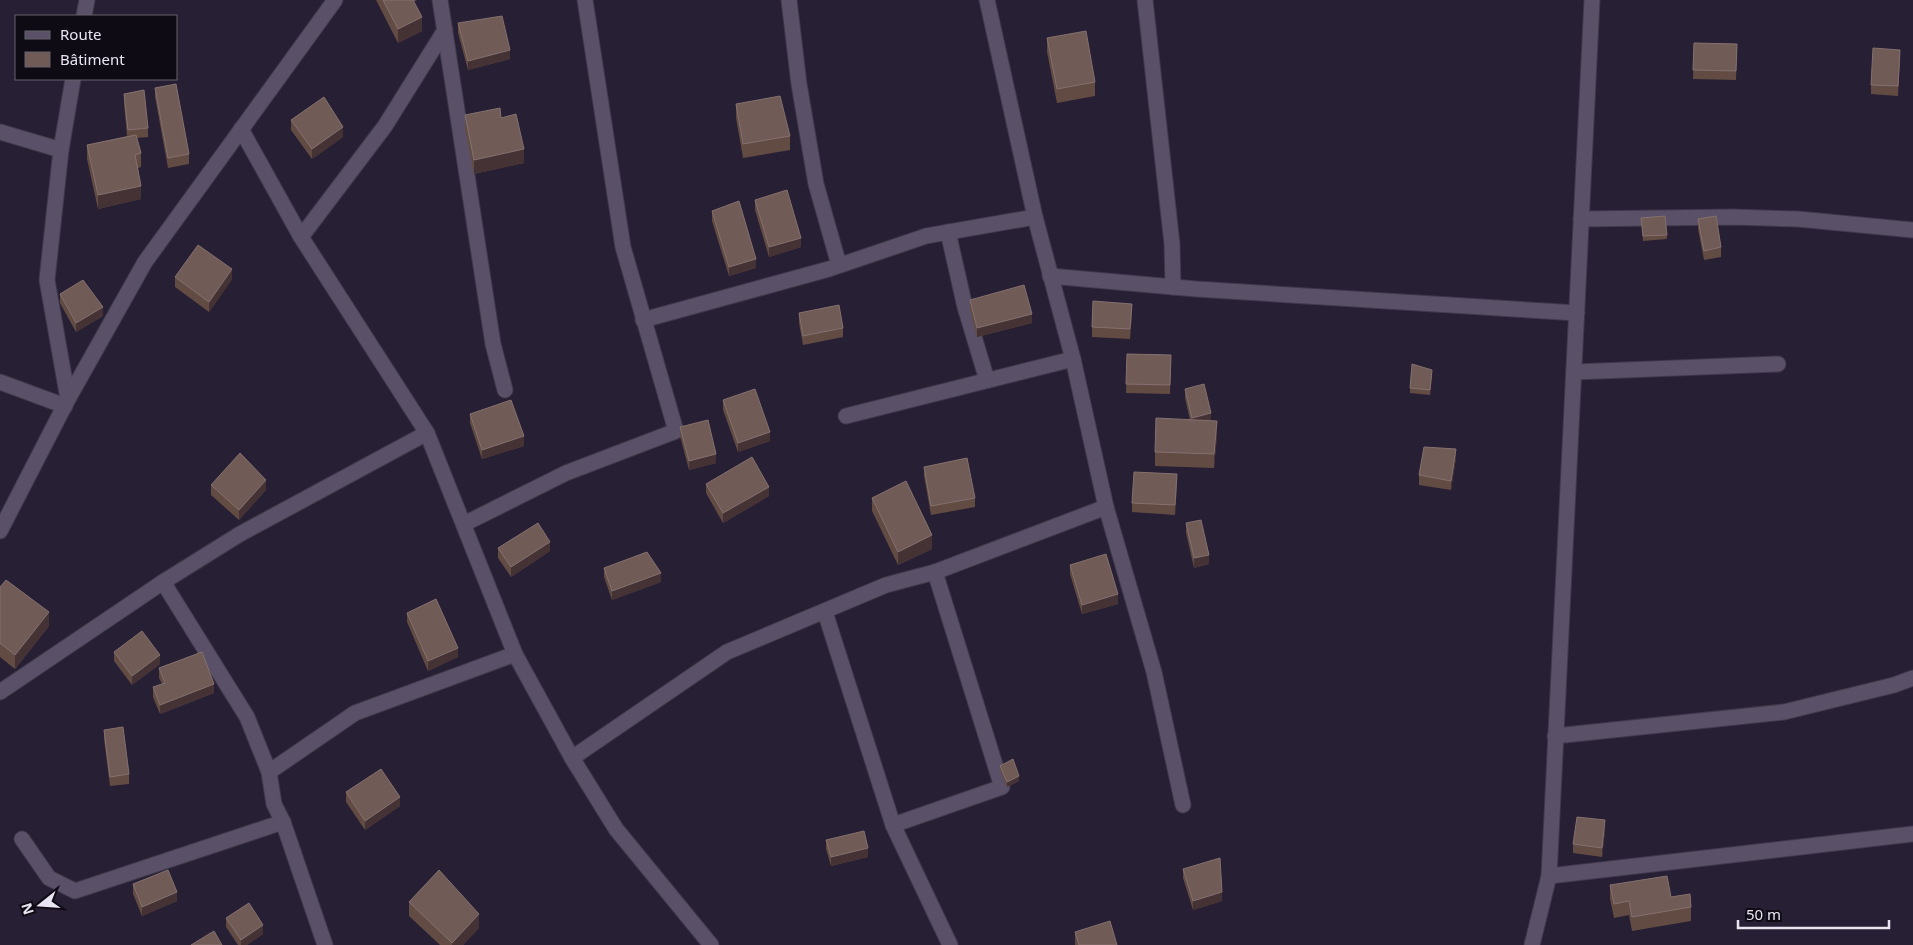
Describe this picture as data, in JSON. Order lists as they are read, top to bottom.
{
  "legend": ["Route", "Bâtiment"],
  "scale_bar": "50 m",
  "north": "left"
}
